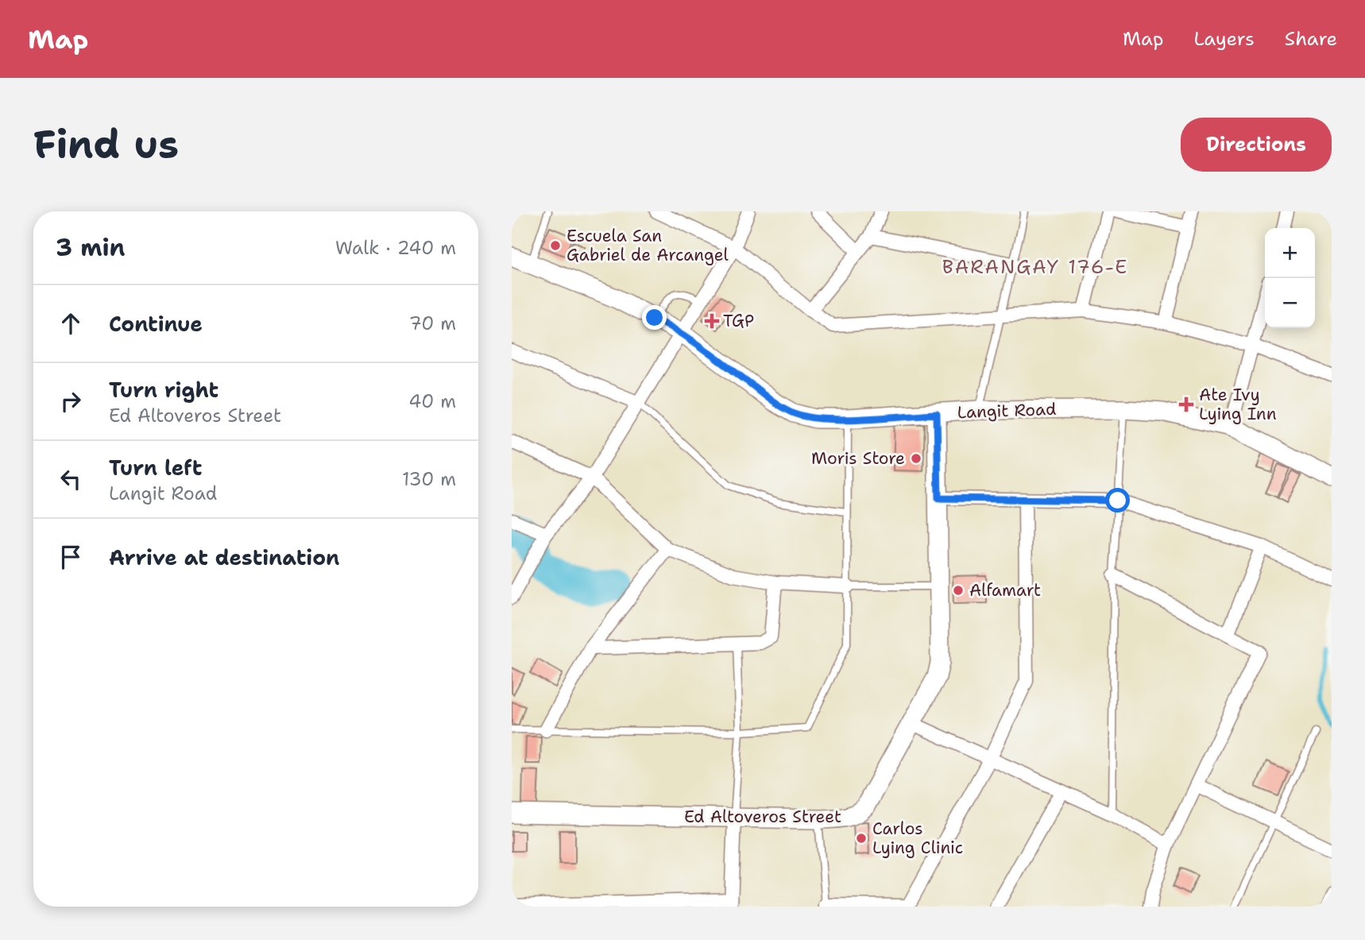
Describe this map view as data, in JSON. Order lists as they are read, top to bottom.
{
  "streets": {
    "main road": ["Langit Road", "Ed Altoveros Street"]
  },
  "crossings": [
    ["Langit Road", "Ed Altoveros Street"]
  ],
  "districts": ["BARANGAY 176-E"],
  "places": {
    "other": [
      "Escuela San Gabriel de Arcangel",
      "Moris Store",
      "Alfamart",
      "Carlos Lying Clinic"
    ],
    "health": ["TGP", "Ate Ivy Lying Inn"]
  },
  "page": {
    "header": "Map",
    "nav": ["Map", "Layers", "Share"],
    "buttons": "Directions",
    "title": "Find us",
    "heading": ["3 min", "Walk · 240 m"],
    "map_buttons": ["+", "−"],
    "list": [
      ["Continue", "70 m"],
      ["Turn right", "Ed Altoveros Street", "40 m"],
      ["Turn left", "Langit Road", "130 m"],
      "Arrive at destination"
    ]
  }
}
